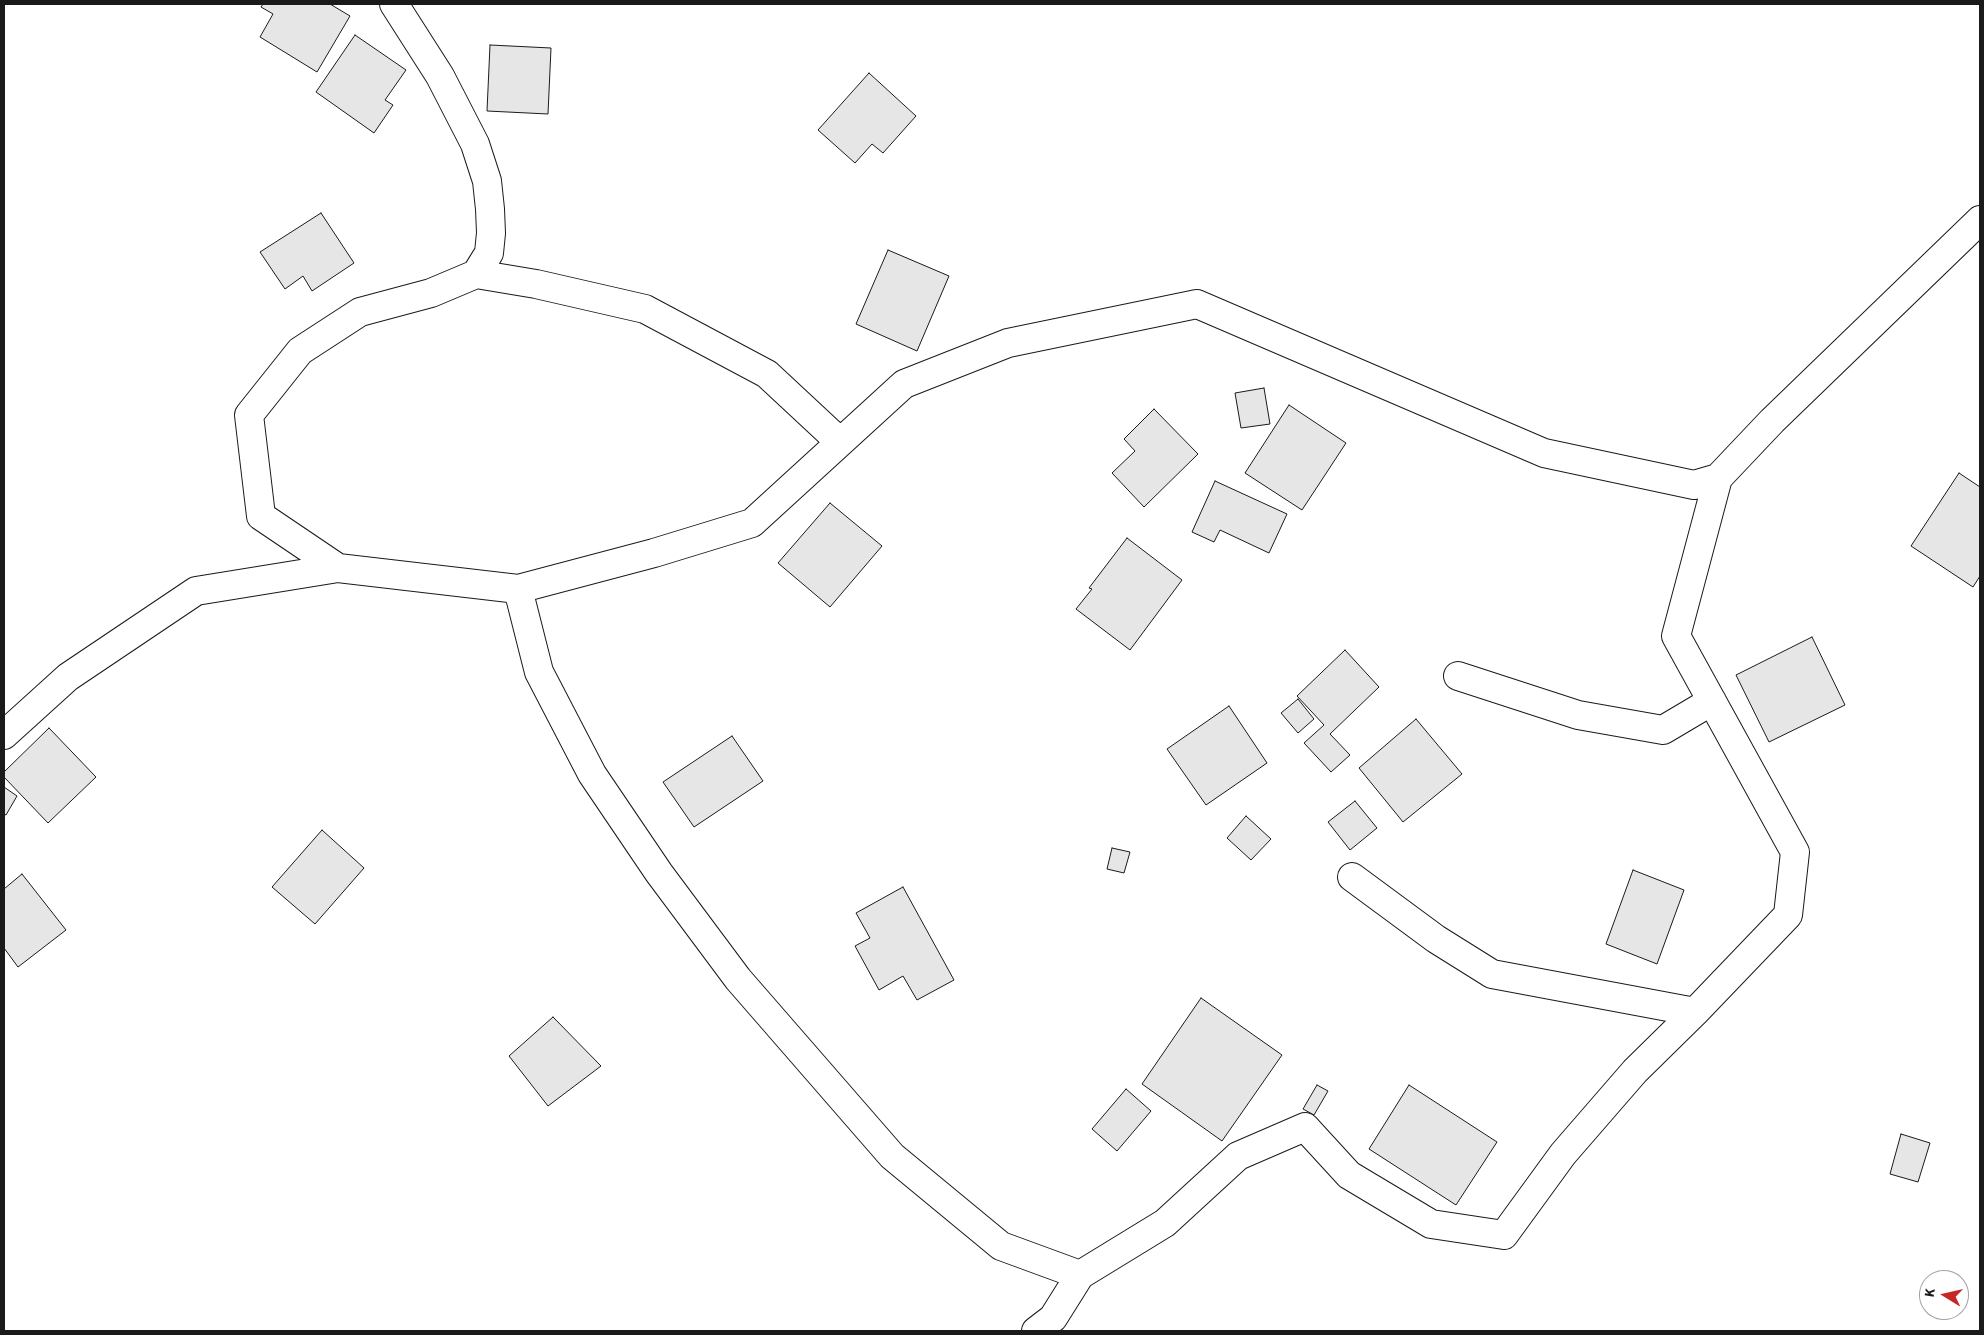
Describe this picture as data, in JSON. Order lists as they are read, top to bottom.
{
  "north": "left"
}
